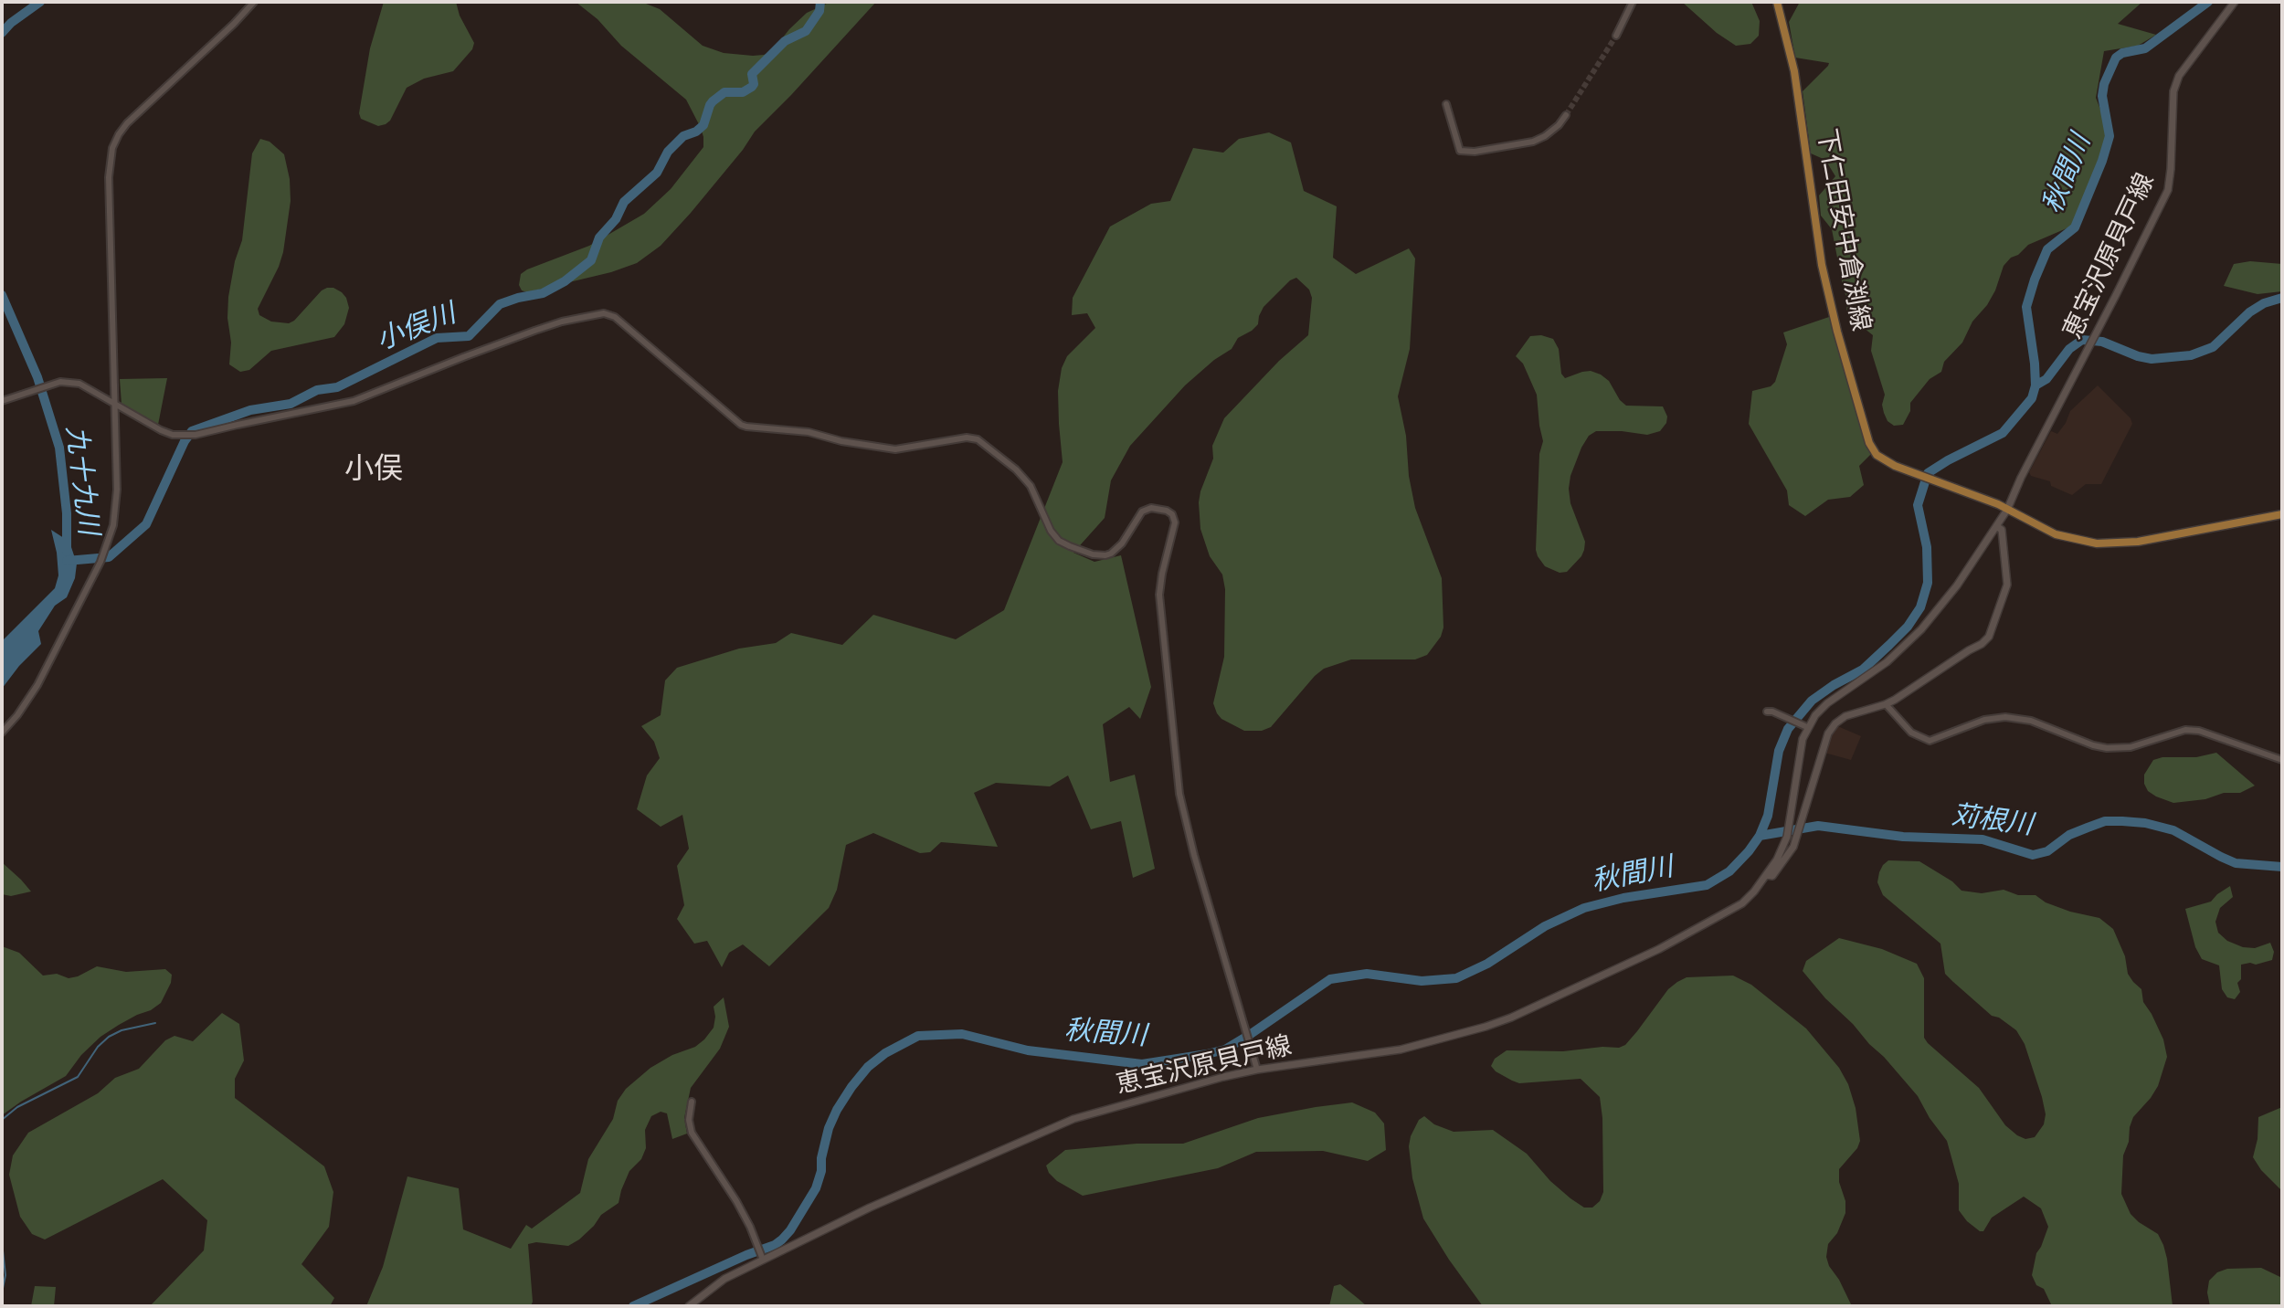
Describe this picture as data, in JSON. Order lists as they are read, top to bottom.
{
  "streets": {
    "main road": ["下仁田安中倉渕線", "恵宝沢原貝戸線"]
  },
  "crossings": [
    ["下仁田安中倉渕線", "恵宝沢原貝戸線"]
  ],
  "districts": ["小俣"],
  "water": [
    "秋間川",
    "小俣川",
    "九十九川",
    "苅根川"
  ]
}
